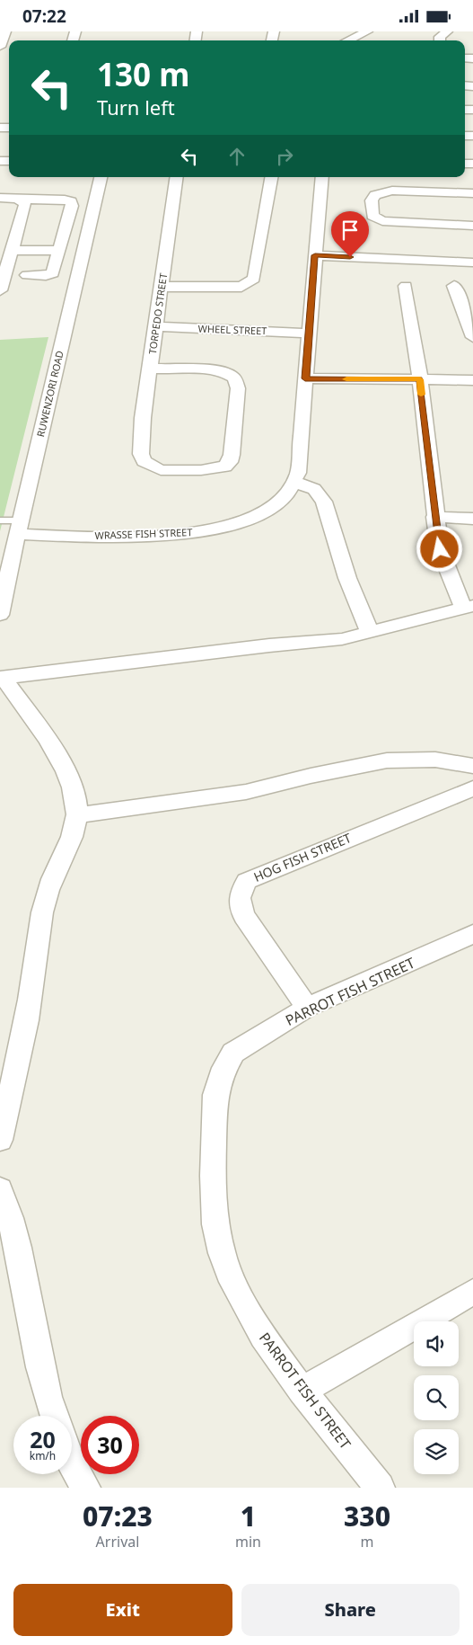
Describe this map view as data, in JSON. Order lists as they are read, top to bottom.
{
  "streets": {
    "street": [
      "TORPEDO STREET",
      "WHEEL STREET",
      "RUWENZORI ROAD",
      "WRASSE FISH STREET",
      "HOG FISH STREET",
      "PARROT FISH STREET"
    ]
  },
  "crossings": [
    ["TORPEDO STREET", "WHEEL STREET"],
    ["RUWENZORI ROAD", "WRASSE FISH STREET"],
    ["HOG FISH STREET", "PARROT FISH STREET"]
  ],
  "page": {
    "status": "07:22",
    "turn": ["130 m", "Turn left"],
    "speed": "20 km/h",
    "limit": "30",
    "eta": [
      "07:23",
      "Arrival",
      "1",
      "min",
      "330",
      "m"
    ],
    "buttons": ["Exit", "Share"]
  }
}
